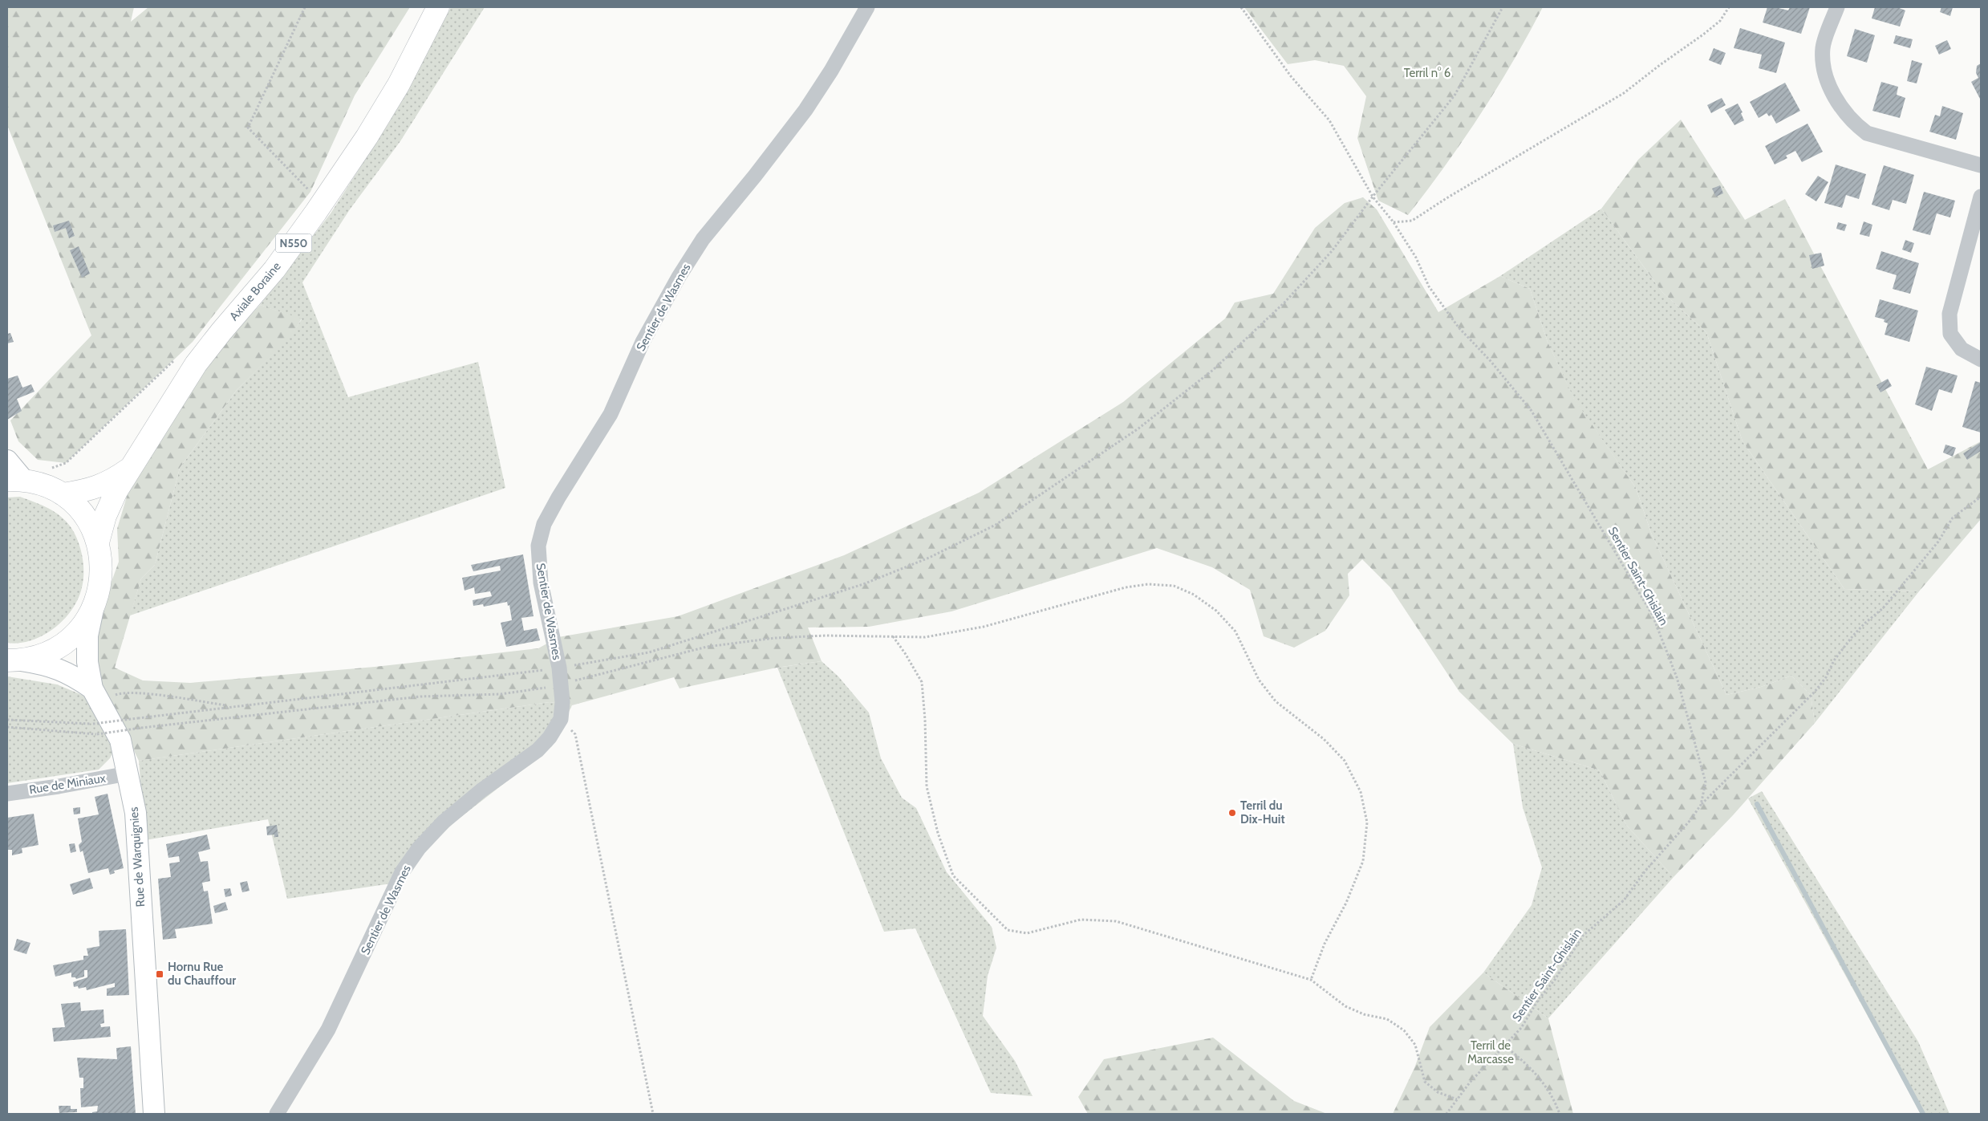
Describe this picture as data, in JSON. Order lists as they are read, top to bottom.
{
  "streets": {
    "main road": ["N550", "Axiale Boraine"],
    "street": ["Sentier de Wasmes", "Rue de Miniaux", "Rue de Warquignies"],
    "path": ["Sentier Saint-Ghislain"]
  },
  "crossings": [
    ["Rue de Miniaux", "Rue de Warquignies"]
  ],
  "parks": ["Terril n° 6", "Terril de Marcasse"],
  "places": {
    "other": ["Terril du Dix-Huit"],
    "transit": ["Hornu Rue du Chauffour"]
  }
}
